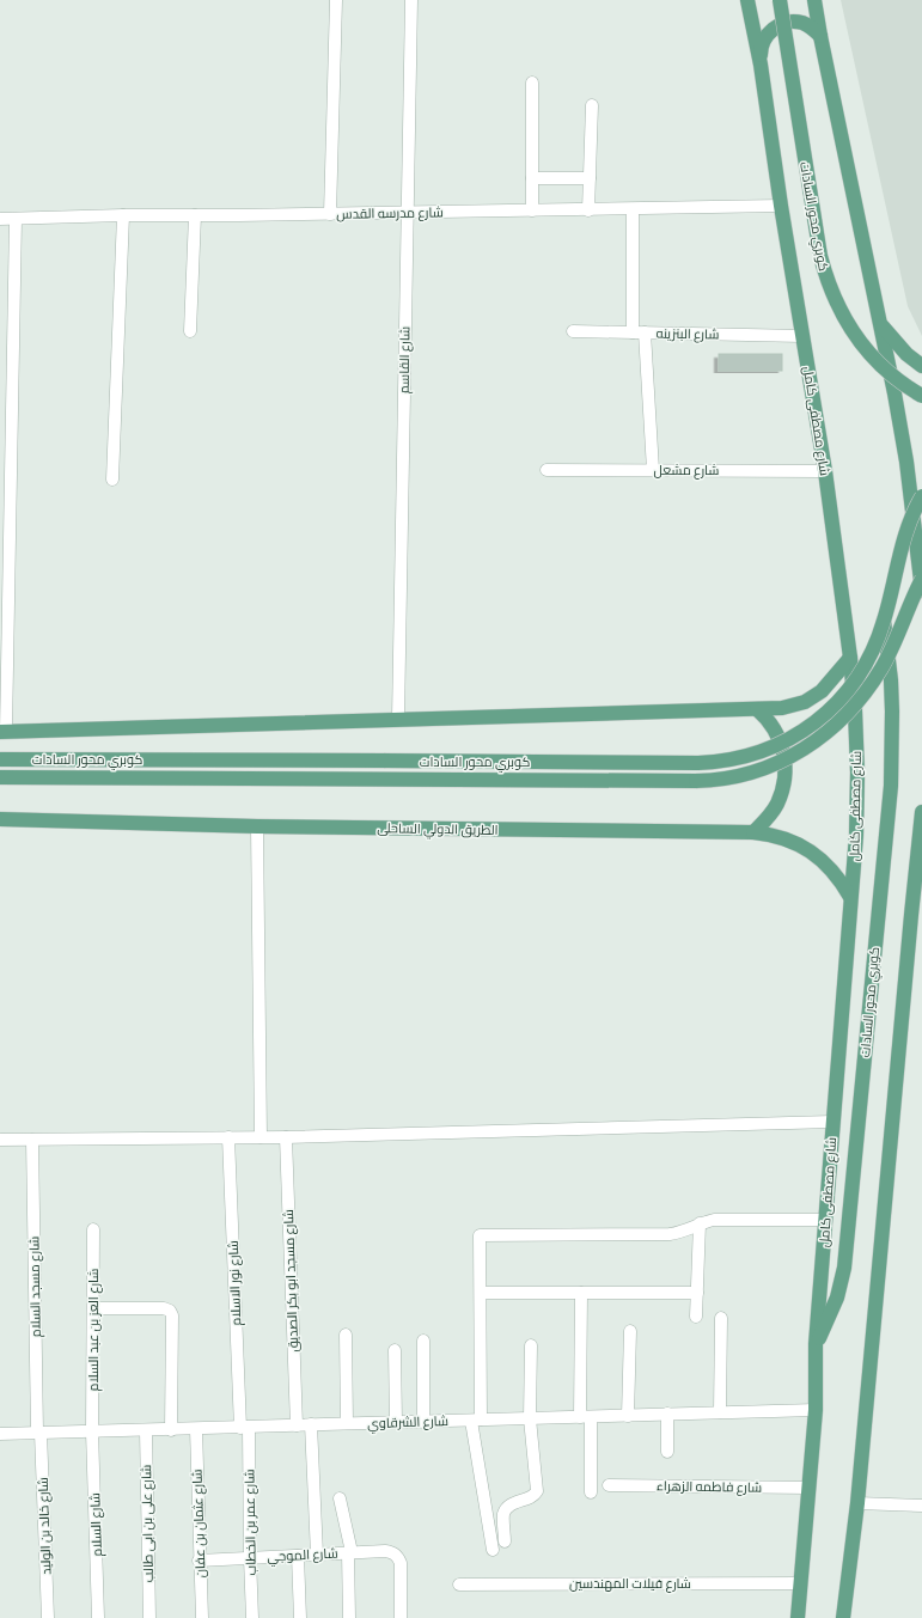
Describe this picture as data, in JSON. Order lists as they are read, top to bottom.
{
  "streets": {
    "main road": ["كوبري محور السادات", "شارع مصطفى كامل", "الطريق الدولي الساحلى"],
    "street": [
      "شارع مدرسه القدس",
      "شارع البنزينه",
      "شارع القاسم",
      "شارع مشعل",
      "شارع مسجد ابو بكر الصديق",
      "شارع نور الاسلام",
      "شارع مسجد السلام",
      "شارع العز بن عبد السلام",
      "شارع الشرقاوي",
      "شارع فاطمه الزهراء",
      "شارع عمر بن الخطاب",
      "شارع على بن ابى طالب",
      "شارع عثمان بن عفان",
      "شارع السلام",
      "شارع خالد بن الوليد",
      "شارع الموجي",
      "شارع فيلات المهندسين"
    ]
  },
  "crossings": [
    ["شارع مدرسه القدس", "شارع القاسم"],
    ["شارع مدرسه القدس", "شارع مصطفى كامل"],
    ["كوبري محور السادات", "شارع مصطفى كامل"],
    ["شارع البنزينه", "شارع مصطفى كامل"],
    ["شارع مصطفى كامل", "شارع مشعل"],
    ["شارع مصطفى كامل", "الطريق الدولي الساحلى"],
    ["شارع مصطفى كامل", "شارع الشرقاوي"],
    ["شارع مصطفى كامل", "شارع فاطمه الزهراء"],
    ["شارع مصطفى كامل", "شارع فيلات المهندسين"],
    ["شارع مسجد ابو بكر الصديق", "شارع الشرقاوي"],
    ["شارع نور الاسلام", "شارع الشرقاوي"],
    ["شارع نور الاسلام", "شارع عمر بن الخطاب"],
    ["شارع مسجد السلام", "شارع الشرقاوي"],
    ["شارع مسجد السلام", "شارع خالد بن الوليد"],
    ["شارع العز بن عبد السلام", "شارع الشرقاوي"],
    ["شارع العز بن عبد السلام", "شارع السلام"],
    ["شارع الشرقاوي", "شارع عمر بن الخطاب"],
    ["شارع الشرقاوي", "شارع على بن ابى طالب"],
    ["شارع الشرقاوي", "شارع عثمان بن عفان"],
    ["شارع الشرقاوي", "شارع السلام"],
    ["شارع الشرقاوي", "شارع خالد بن الوليد"],
    ["شارع عمر بن الخطاب", "شارع الموجي"],
    ["شارع عثمان بن عفان", "شارع الموجي"]
  ]
}
